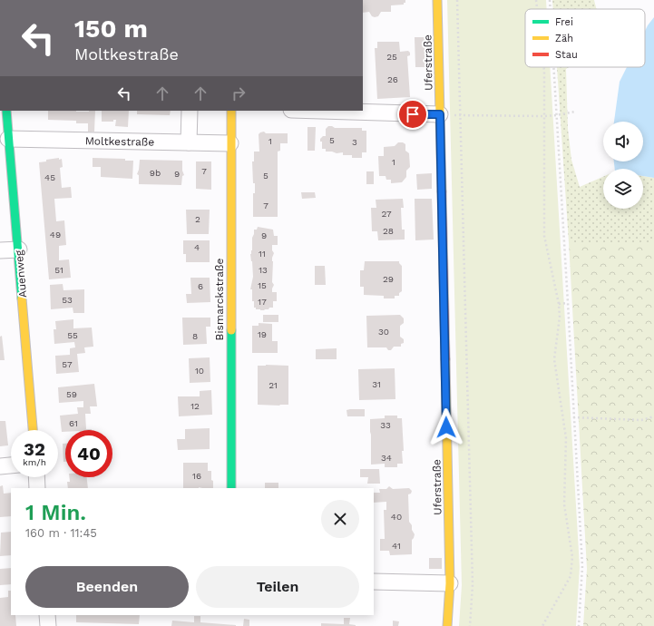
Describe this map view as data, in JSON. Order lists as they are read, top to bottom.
{
  "streets": {
    "street": [
      "Uferstraße",
      "Moltkestraße",
      "Auenweg",
      "Bismarckstraße"
    ]
  },
  "crossings": [
    ["Moltkestraße", "Auenweg"],
    ["Moltkestraße", "Bismarckstraße"]
  ],
  "house_numbers": [
    "25",
    "26",
    "5",
    "1",
    "3",
    "1",
    "7",
    "9b",
    "9",
    "5",
    "45",
    "7",
    "27",
    "2",
    "28",
    "49",
    "9",
    "4",
    "11",
    "51",
    "13",
    "29",
    "15",
    "6",
    "53",
    "17",
    "30",
    "19",
    "55",
    "8",
    "57",
    "10",
    "31",
    "21",
    "59",
    "12",
    "61",
    "33",
    "34",
    "16",
    "40",
    "41"
  ],
  "legend": ["Frei", "Zäh", "Stau"],
  "page": {
    "turn": ["150 m", "Moltkestraße"],
    "speed": "32 km/h",
    "limit": "40",
    "heading": ["1 Min.", "160 m · 11:45"],
    "buttons": ["Beenden", "Teilen"]
  }
}
